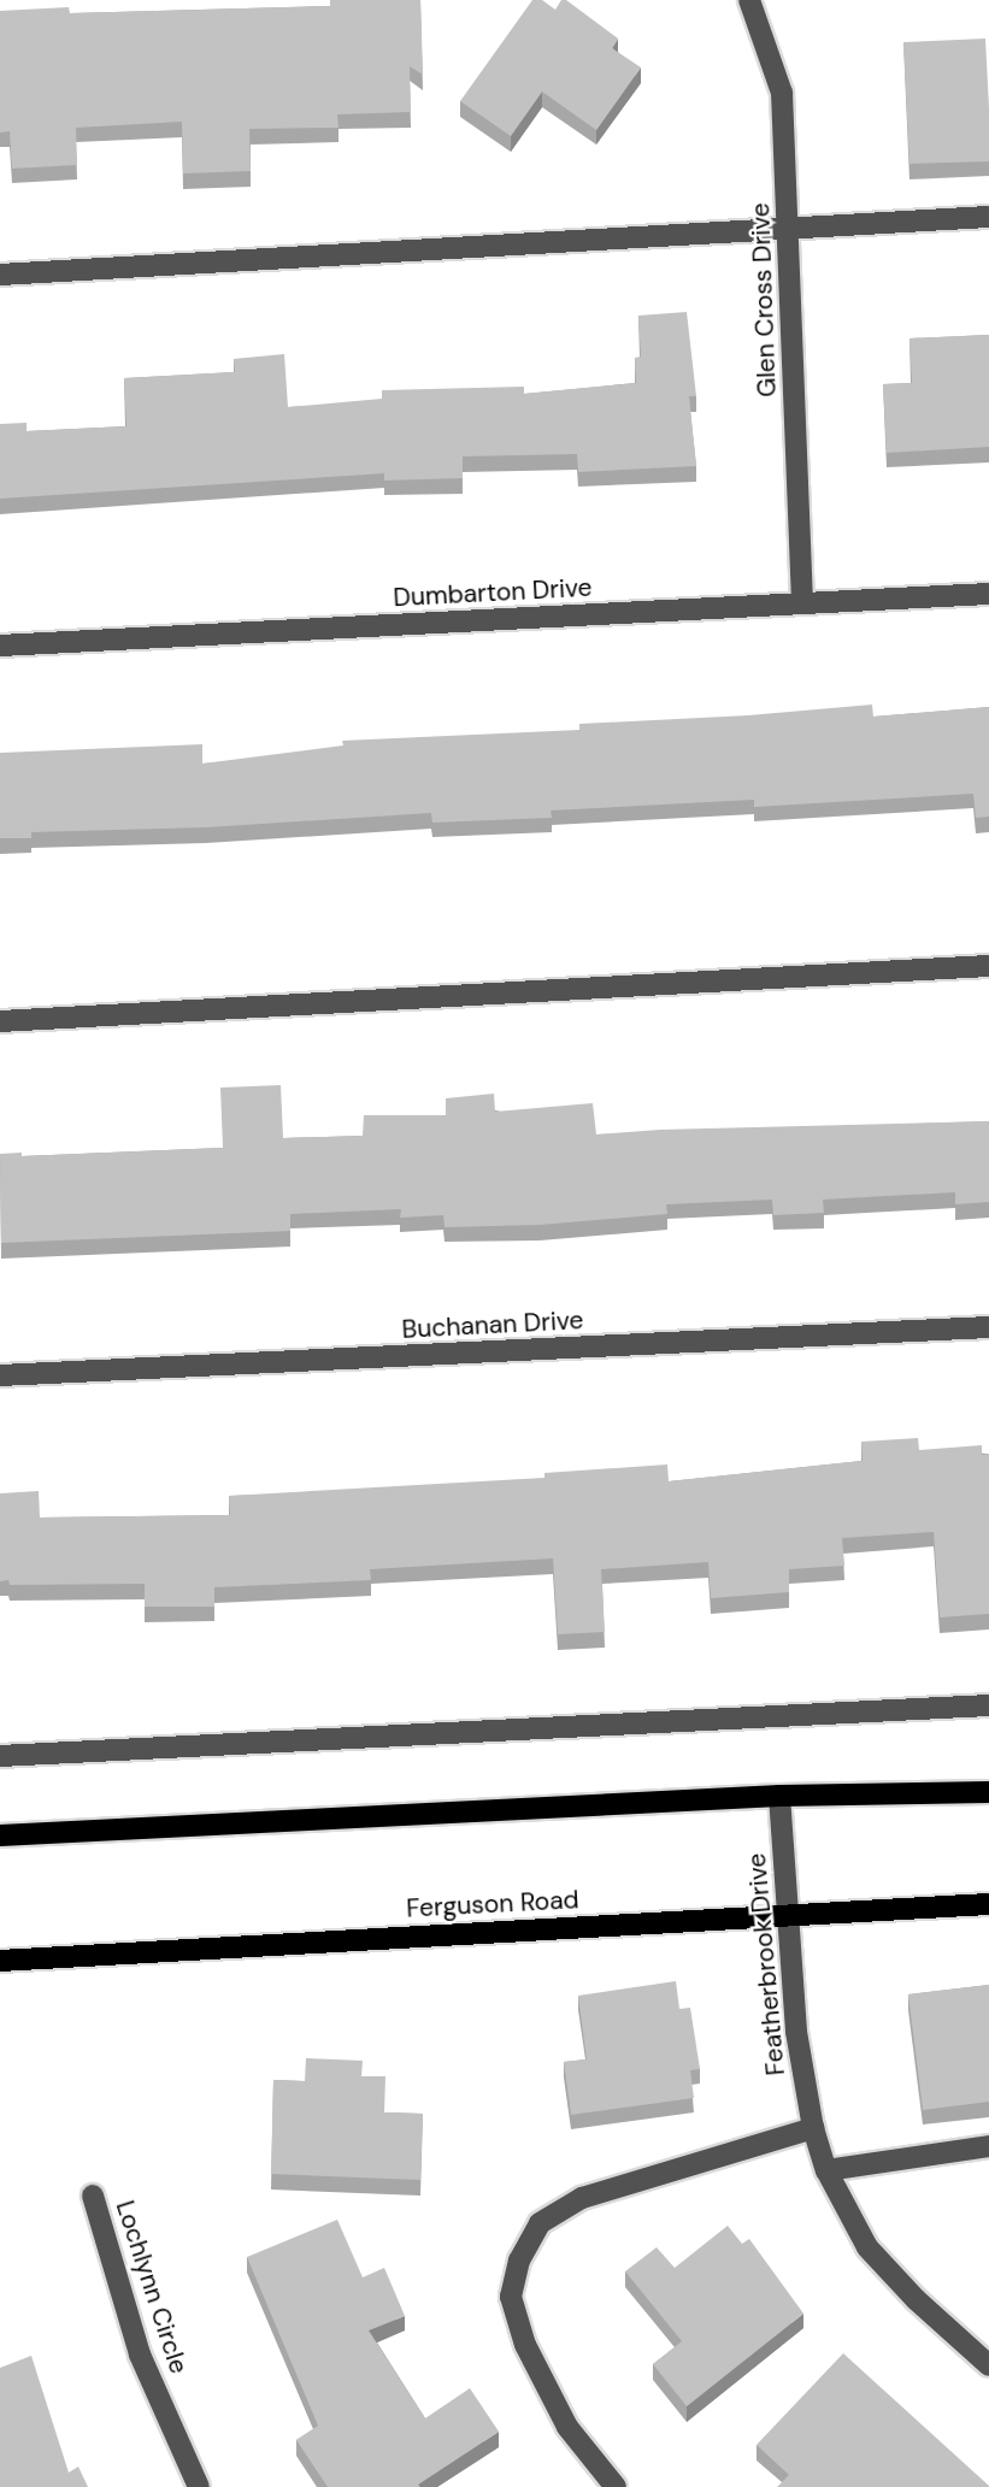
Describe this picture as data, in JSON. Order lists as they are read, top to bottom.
{
  "streets": {
    "main road": ["Ferguson Road"],
    "street": [
      "Glen Cross Drive",
      "Dumbarton Drive",
      "Buchanan Drive",
      "Featherbrook Drive",
      "Lochlynn Circle"
    ]
  },
  "crossings": [
    ["Glen Cross Drive", "Dumbarton Drive"],
    ["Ferguson Road", "Featherbrook Drive"]
  ]
}
